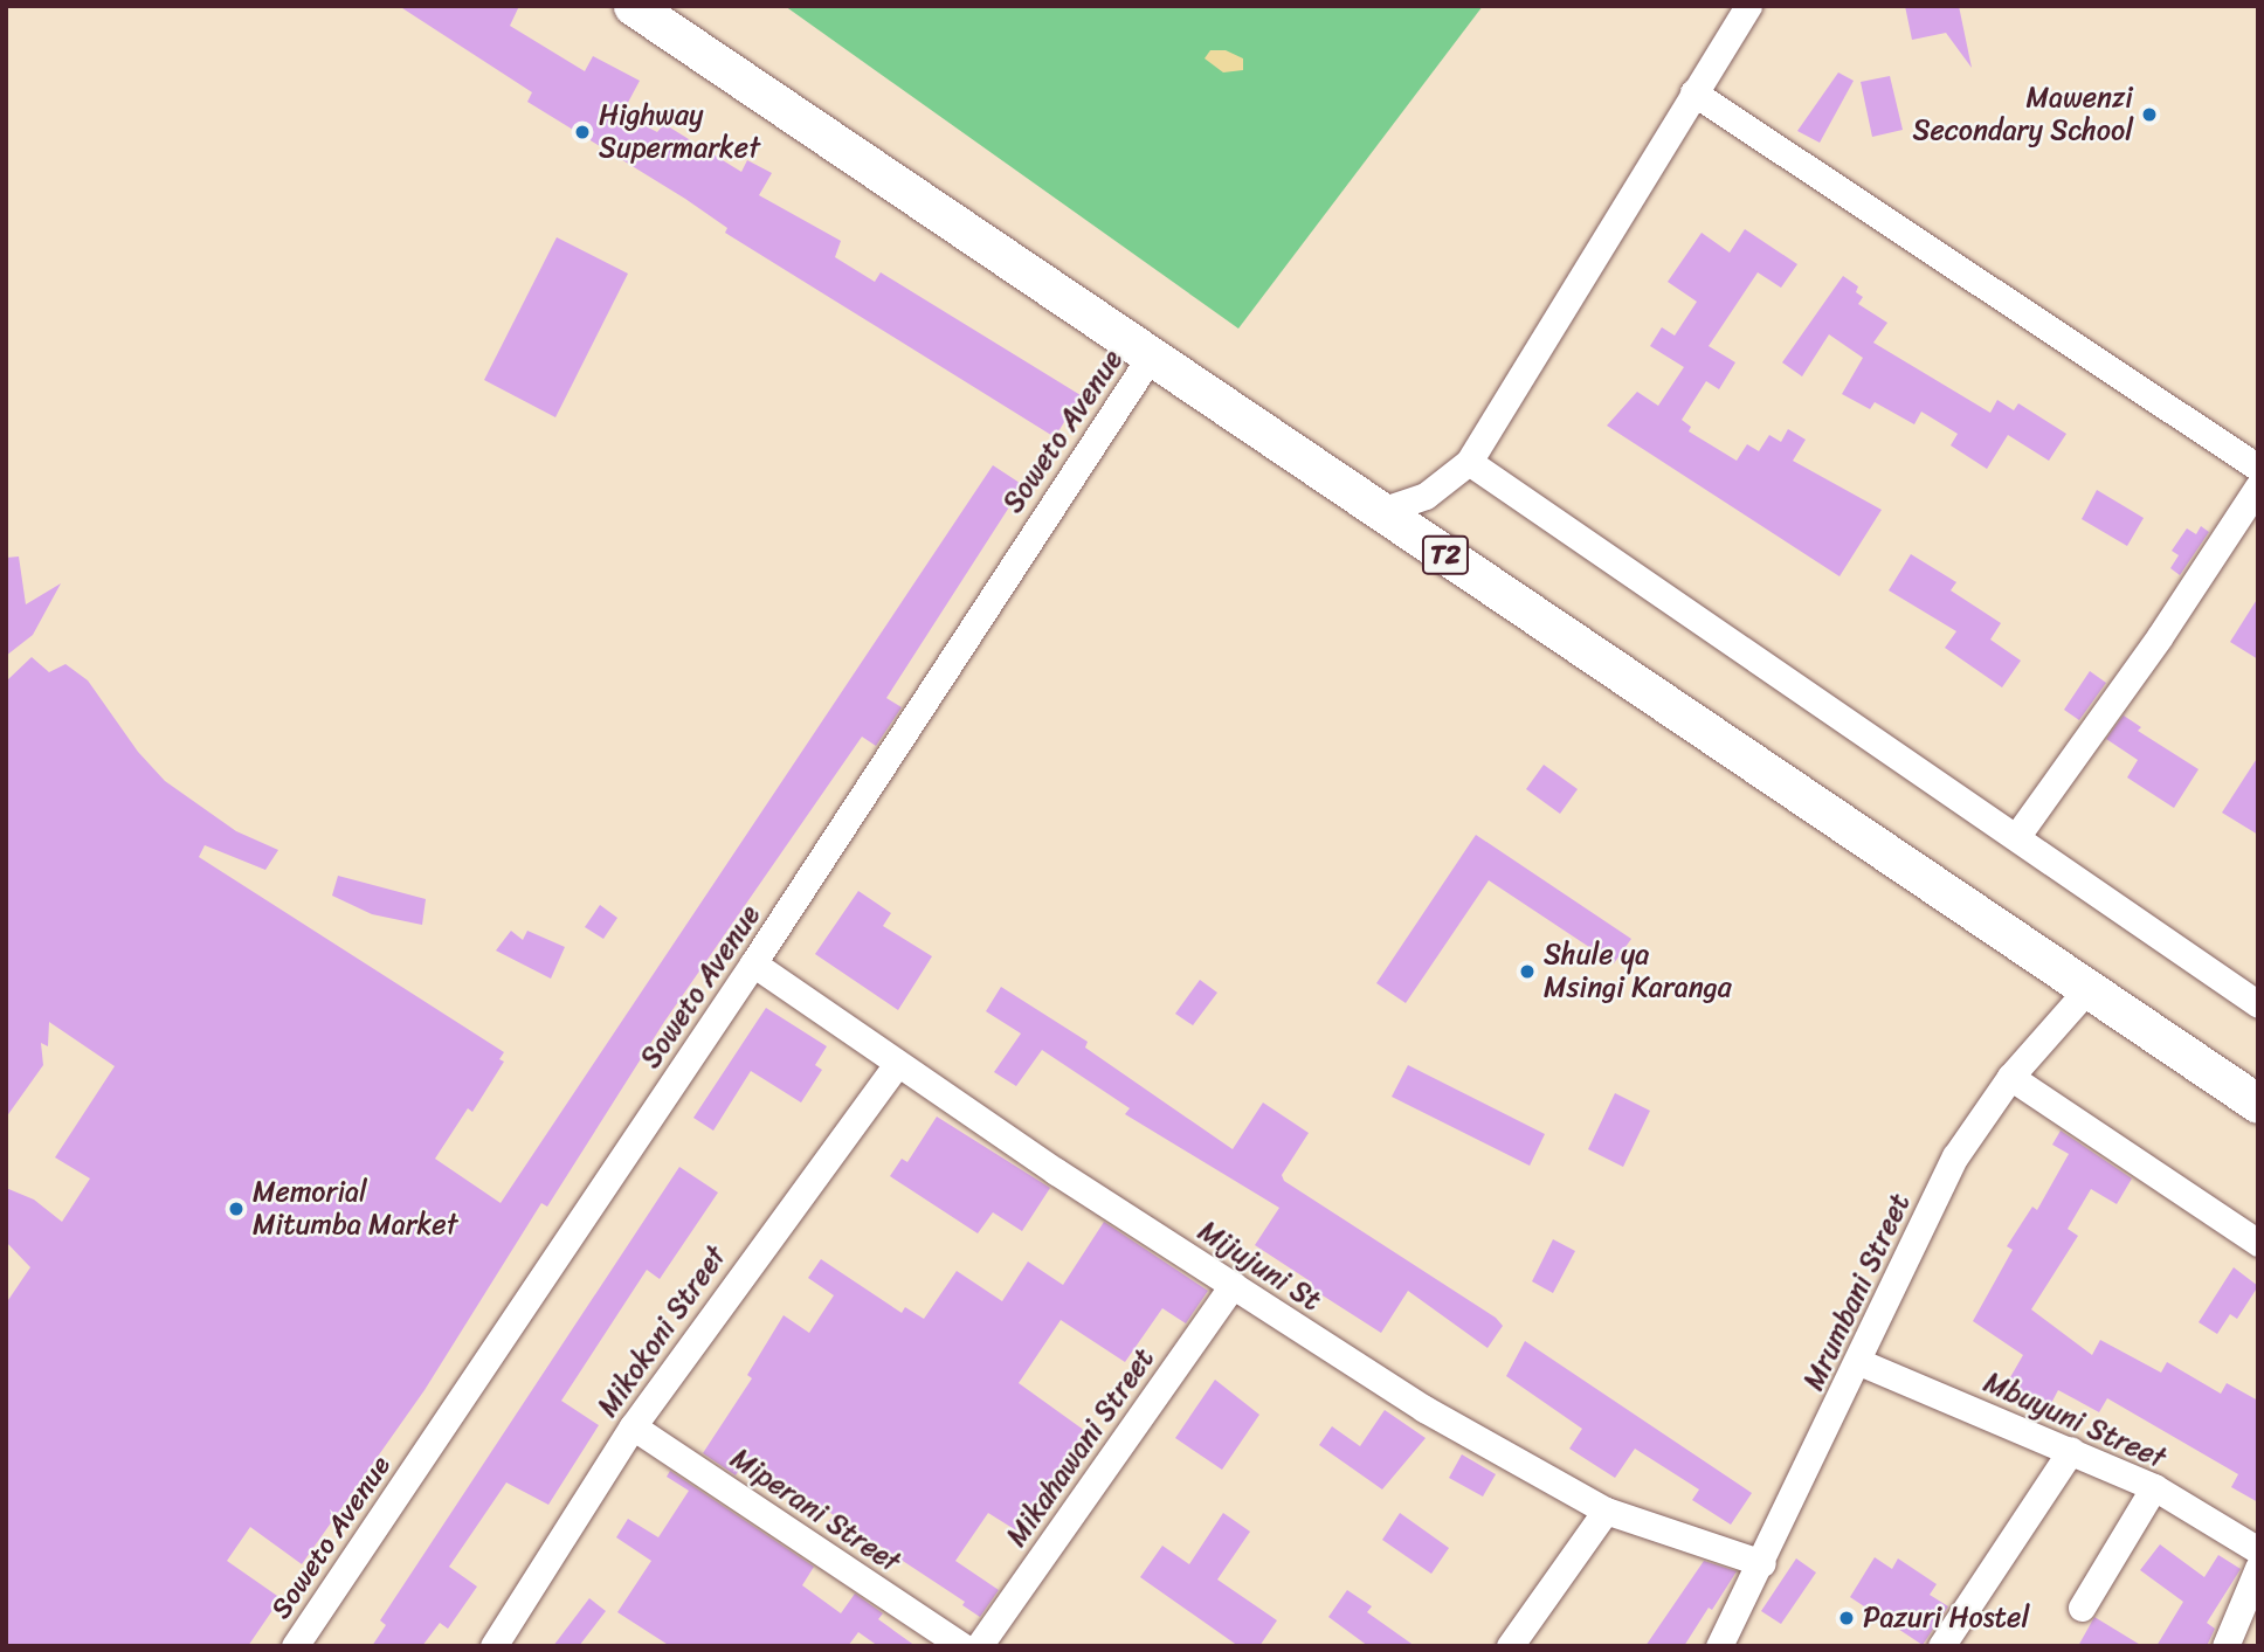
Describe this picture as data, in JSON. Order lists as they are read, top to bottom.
{
  "streets": {
    "highway": ["T2"],
    "street": [
      "Soweto Avenue",
      "Mijujuni St",
      "Mrumbani Street",
      "Mikokoni Street",
      "Mbuyuni Street",
      "Mikahawani Street",
      "Miperani Street"
    ]
  },
  "crossings": [
    ["Soweto Avenue", "T2"],
    ["Soweto Avenue", "Mijujuni St"],
    ["T2", "Mrumbani Street"],
    ["Mijujuni St", "Mrumbani Street"],
    ["Mijujuni St", "Mikokoni Street"],
    ["Mijujuni St", "Mikahawani Street"],
    ["Mrumbani Street", "Mbuyuni Street"],
    ["Mikokoni Street", "Miperani Street"]
  ],
  "places": [
    "Mawenzi Secondary School",
    "Highway Supermarket",
    "Shule ya Msingi Karanga",
    "Memorial Mitumba Market",
    "Pazuri Hostel"
  ]
}
